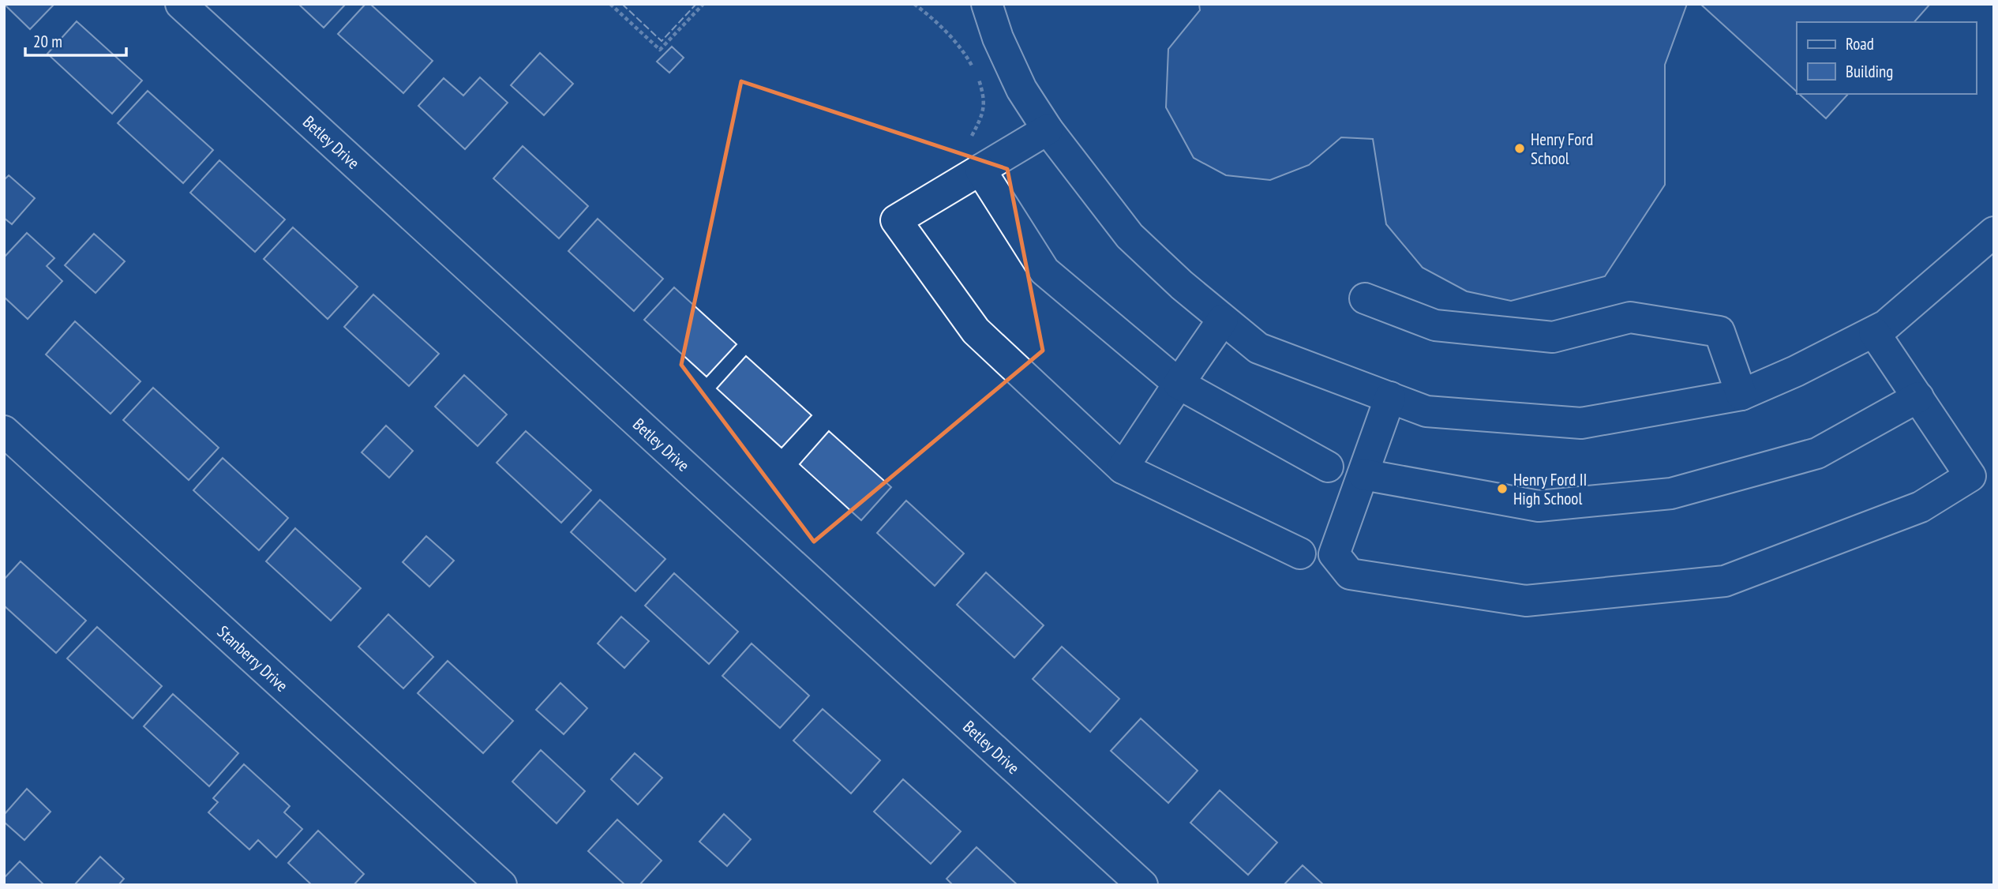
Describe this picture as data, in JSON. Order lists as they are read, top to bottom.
{
  "streets": {
    "street": ["Betley Drive", "Stanberry Drive"]
  },
  "places": ["Henry Ford School", "Henry Ford II High School"],
  "legend": ["Road", "Building"],
  "scale_bar": "20 m"
}
